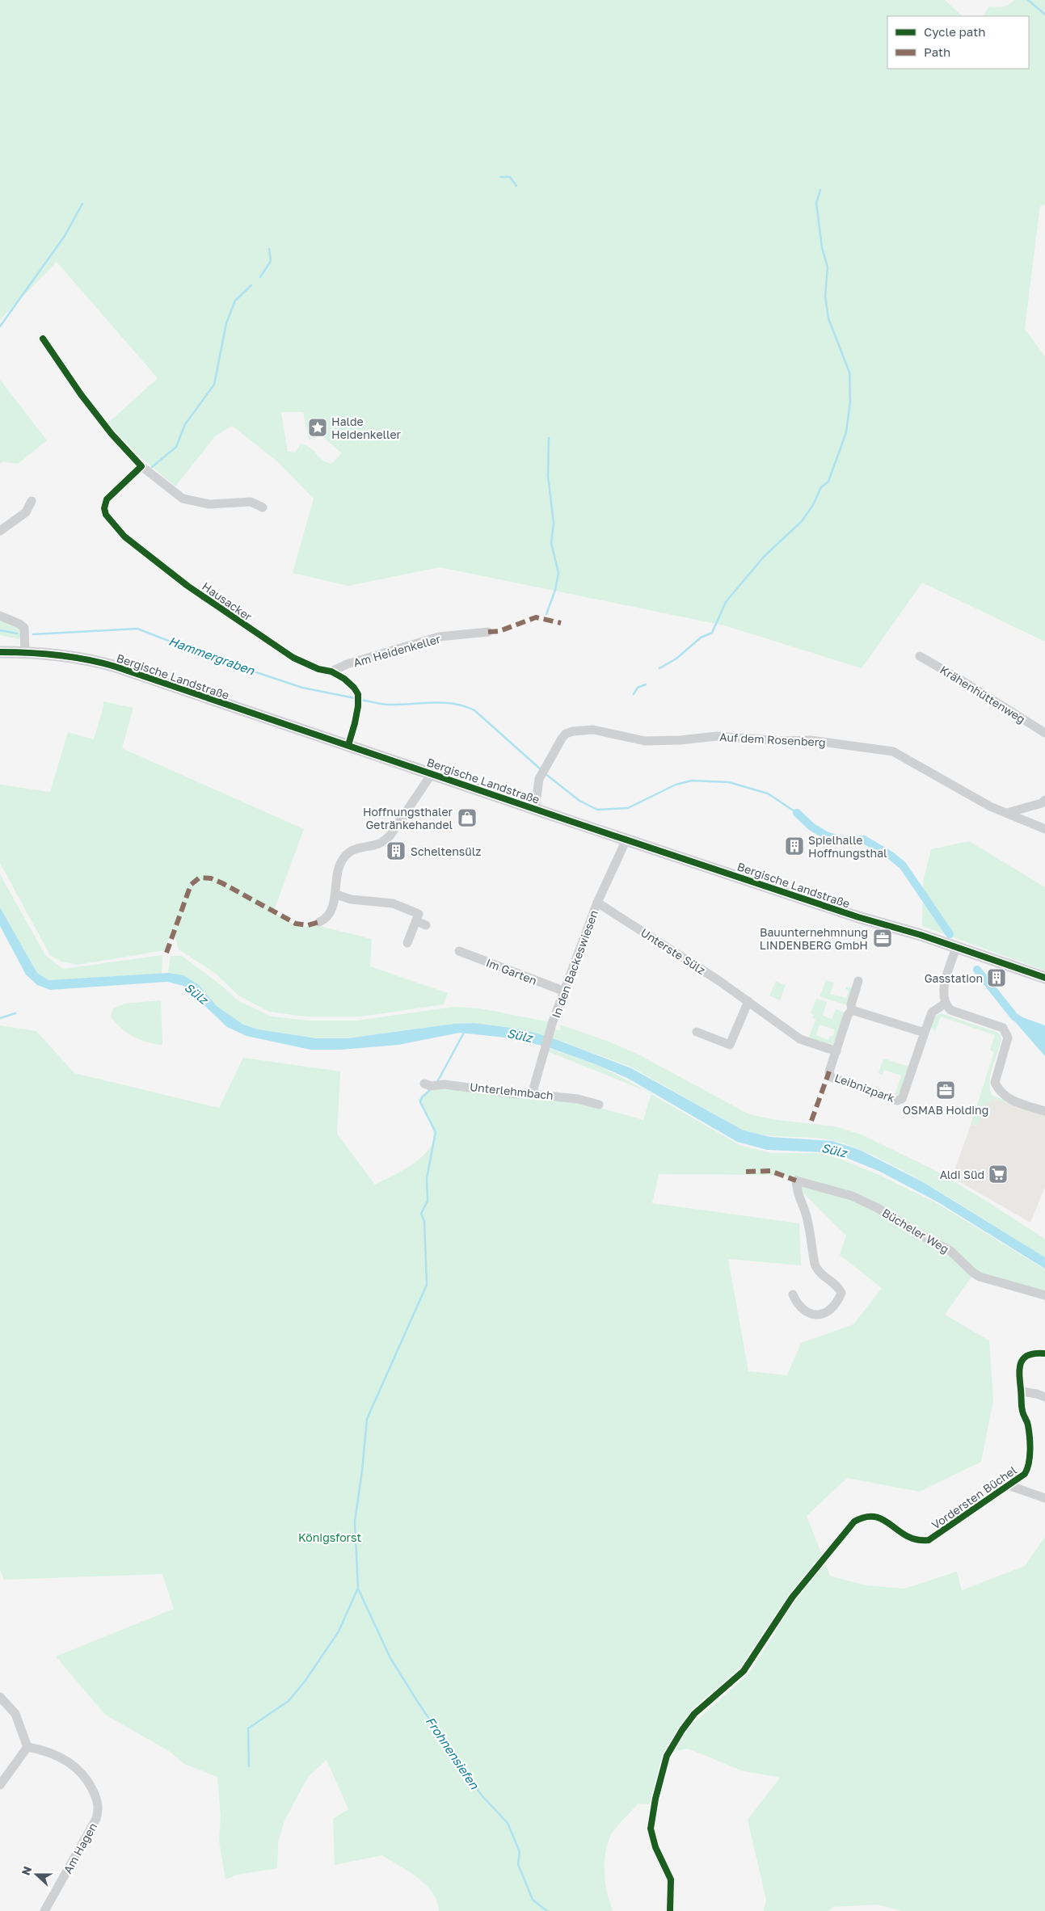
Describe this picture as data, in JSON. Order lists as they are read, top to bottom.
{
  "streets": {
    "main road": ["Bergische Landstraße"],
    "street": [
      "Hausacker",
      "Am Heidenkeller",
      "Krähenhüttenweg",
      "Auf dem Rosenberg",
      "Unterste Sülz",
      "In den Backeswiesen",
      "Im Garten",
      "Leibnizpark",
      "Unterlehmbach",
      "Bücheler Weg",
      "Vordersten Büchel",
      "Am Hagen"
    ]
  },
  "crossings": [
    ["Hausacker", "Am Heidenkeller"],
    ["Hausacker", "Bergische Landstraße"],
    ["Bergische Landstraße", "Auf dem Rosenberg"],
    ["Bergische Landstraße", "In den Backeswiesen"],
    ["Unterste Sülz", "In den Backeswiesen"],
    ["Unterste Sülz", "Leibnizpark"],
    ["In den Backeswiesen", "Im Garten"],
    ["In den Backeswiesen", "Unterlehmbach"]
  ],
  "water": ["Hammergraben", "Sülz", "Frohnensiefen"],
  "parks": ["Königsforst"],
  "places": {
    "place": ["Halde Heidenkeller"],
    "shop": ["Hoffnungsthaler Getränkehandel"],
    "building": ["Spielhalle Hoffnungsthal", "Scheltensülz", "Gasstation"],
    "office": ["Bauunternehmnung LINDENBERG GmbH", "OSMAB Holding"],
    "supermarket": ["Aldi Süd"]
  },
  "legend": ["Cycle path", "Path"],
  "north": "left"
}
